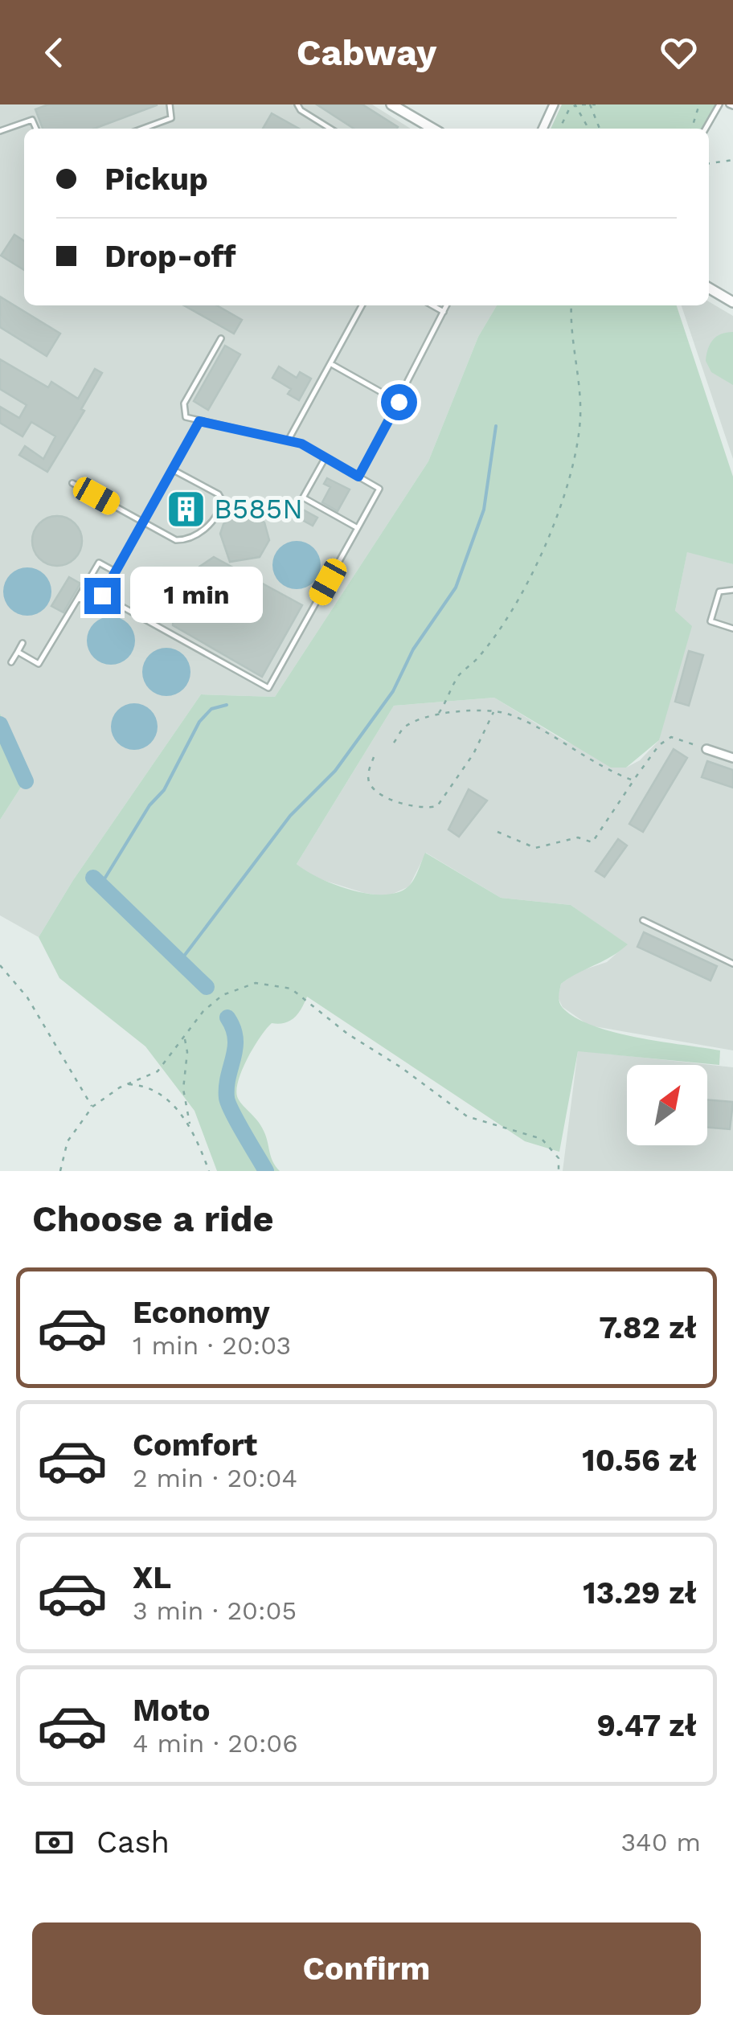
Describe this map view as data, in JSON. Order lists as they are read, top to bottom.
{
  "places": {
    "building": ["B585N"]
  },
  "north": "top right",
  "page": {
    "header": "Cabway",
    "banner": ["Pickup", "Drop-off"],
    "bubble": "1 min",
    "heading": "Choose a ride",
    "list": [
      {
        "name": "Economy",
        "note": "1 min · 20:03",
        "value": "7.82 zł"
      },
      {
        "name": "Comfort",
        "note": "2 min · 20:04",
        "value": "10.56 zł"
      },
      {
        "name": "XL",
        "note": "3 min · 20:05",
        "value": "13.29 zł"
      },
      {
        "name": "Moto",
        "note": "4 min · 20:06",
        "value": "9.47 zł"
      }
    ],
    "pay": ["Cash", "340 m"],
    "buttons": "Confirm"
  }
}
